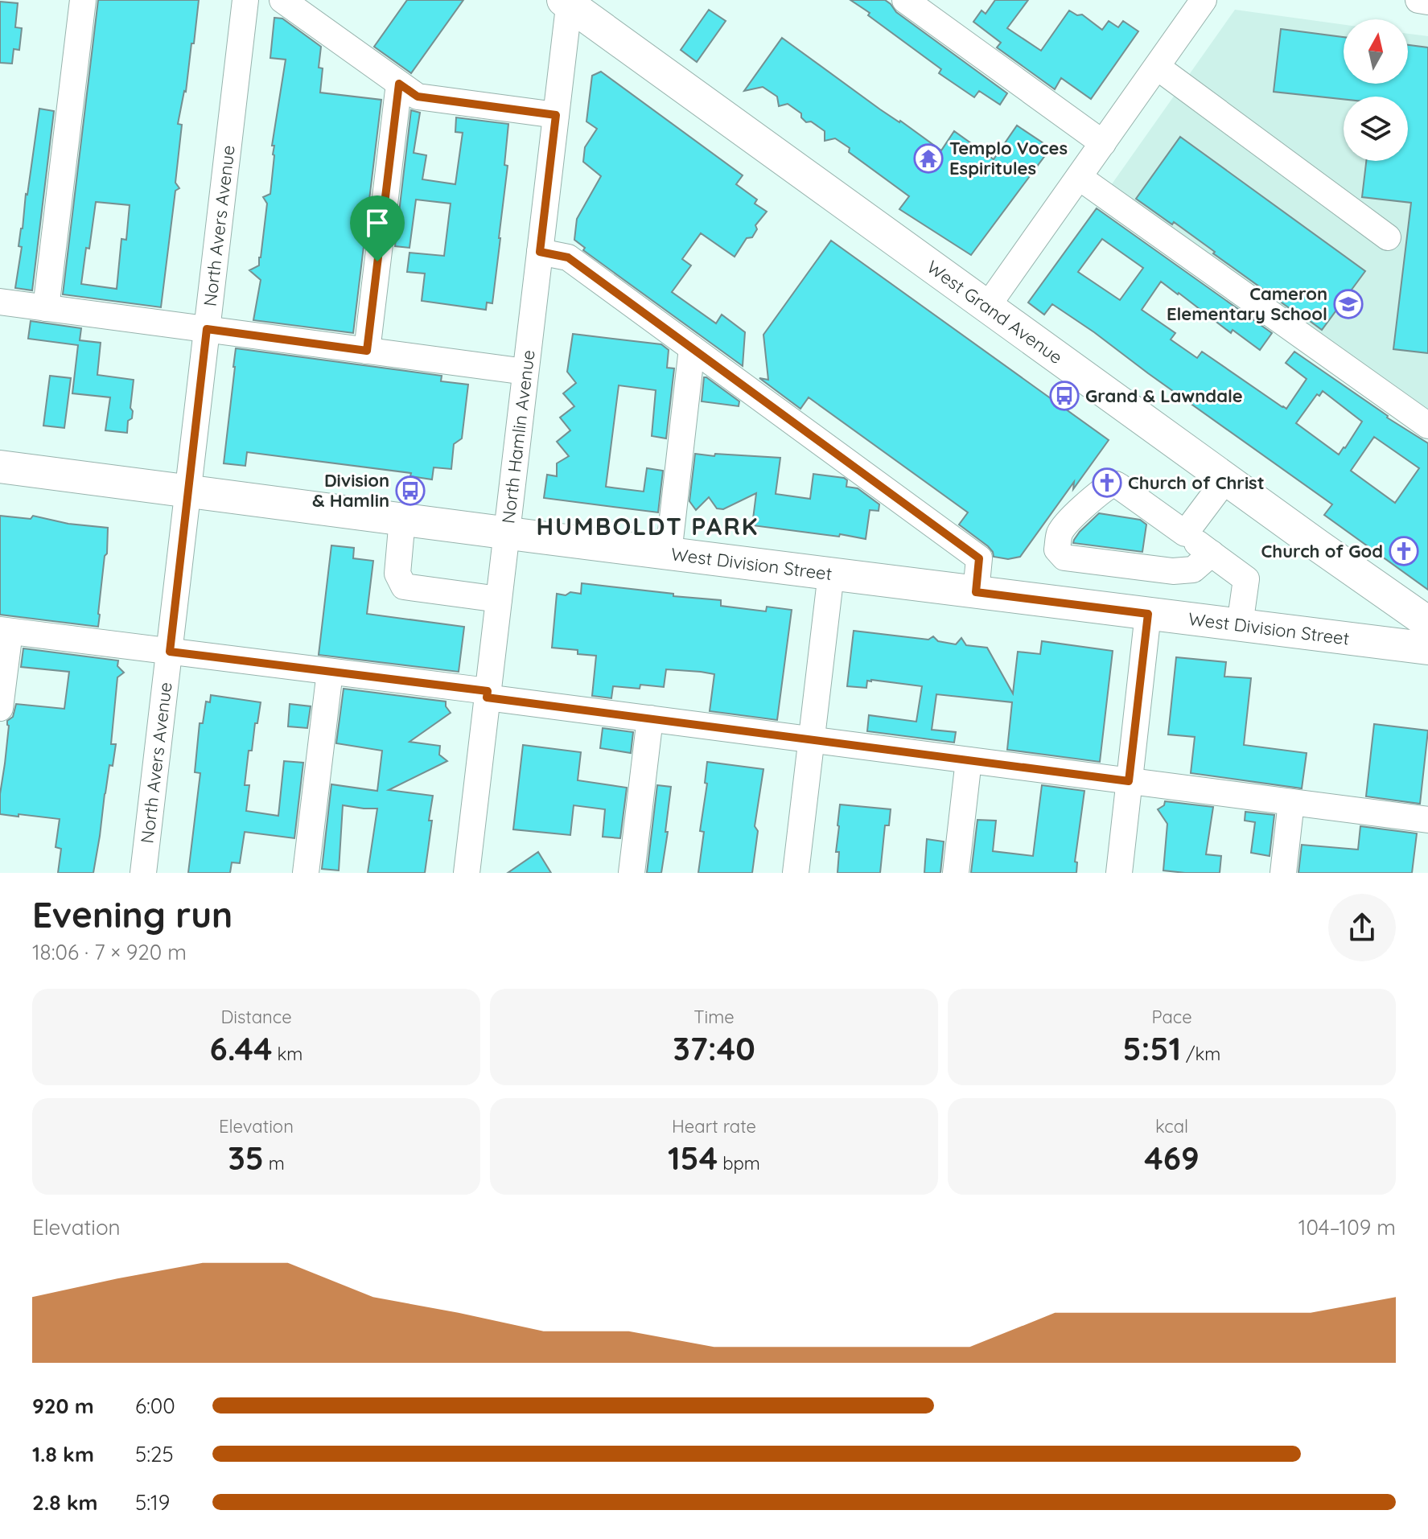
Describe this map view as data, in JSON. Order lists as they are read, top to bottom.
{
  "streets": {
    "main road": ["West Grand Avenue", "West Division Street"],
    "street": ["North Avers Avenue", "North Hamlin Avenue"]
  },
  "crossings": [
    ["North Avers Avenue", "West Division Street"],
    ["West Grand Avenue", "North Hamlin Avenue"],
    ["North Hamlin Avenue", "West Division Street"]
  ],
  "districts": ["HUMBOLDT PARK"],
  "places": {
    "temple": ["Templo Voces Espiritules"],
    "school or university": ["Cameron Elementary School"],
    "bus stop": ["Grand & Lawndale", "Division & Hamlin"],
    "church": ["Church of Christ", "Church of God"]
  },
  "north": "top",
  "page": {
    "heading": ["Evening run", "18:06 · 7 × 920 m"],
    "stats": [
      ["Distance", "6.44 km"],
      ["Time", "37:40"],
      ["Pace", "5:51 /km"],
      ["Elevation", "35 m"],
      ["Heart rate", "154 bpm"],
      ["kcal", "469"]
    ],
    "chart": ["Elevation", "104–109 m"],
    "list": [
      {
        "name": "920 m",
        "note": "6:00"
      },
      {
        "name": "1.8 km",
        "note": "5:25"
      },
      {
        "name": "2.8 km",
        "note": "5:19"
      }
    ]
  }
}
